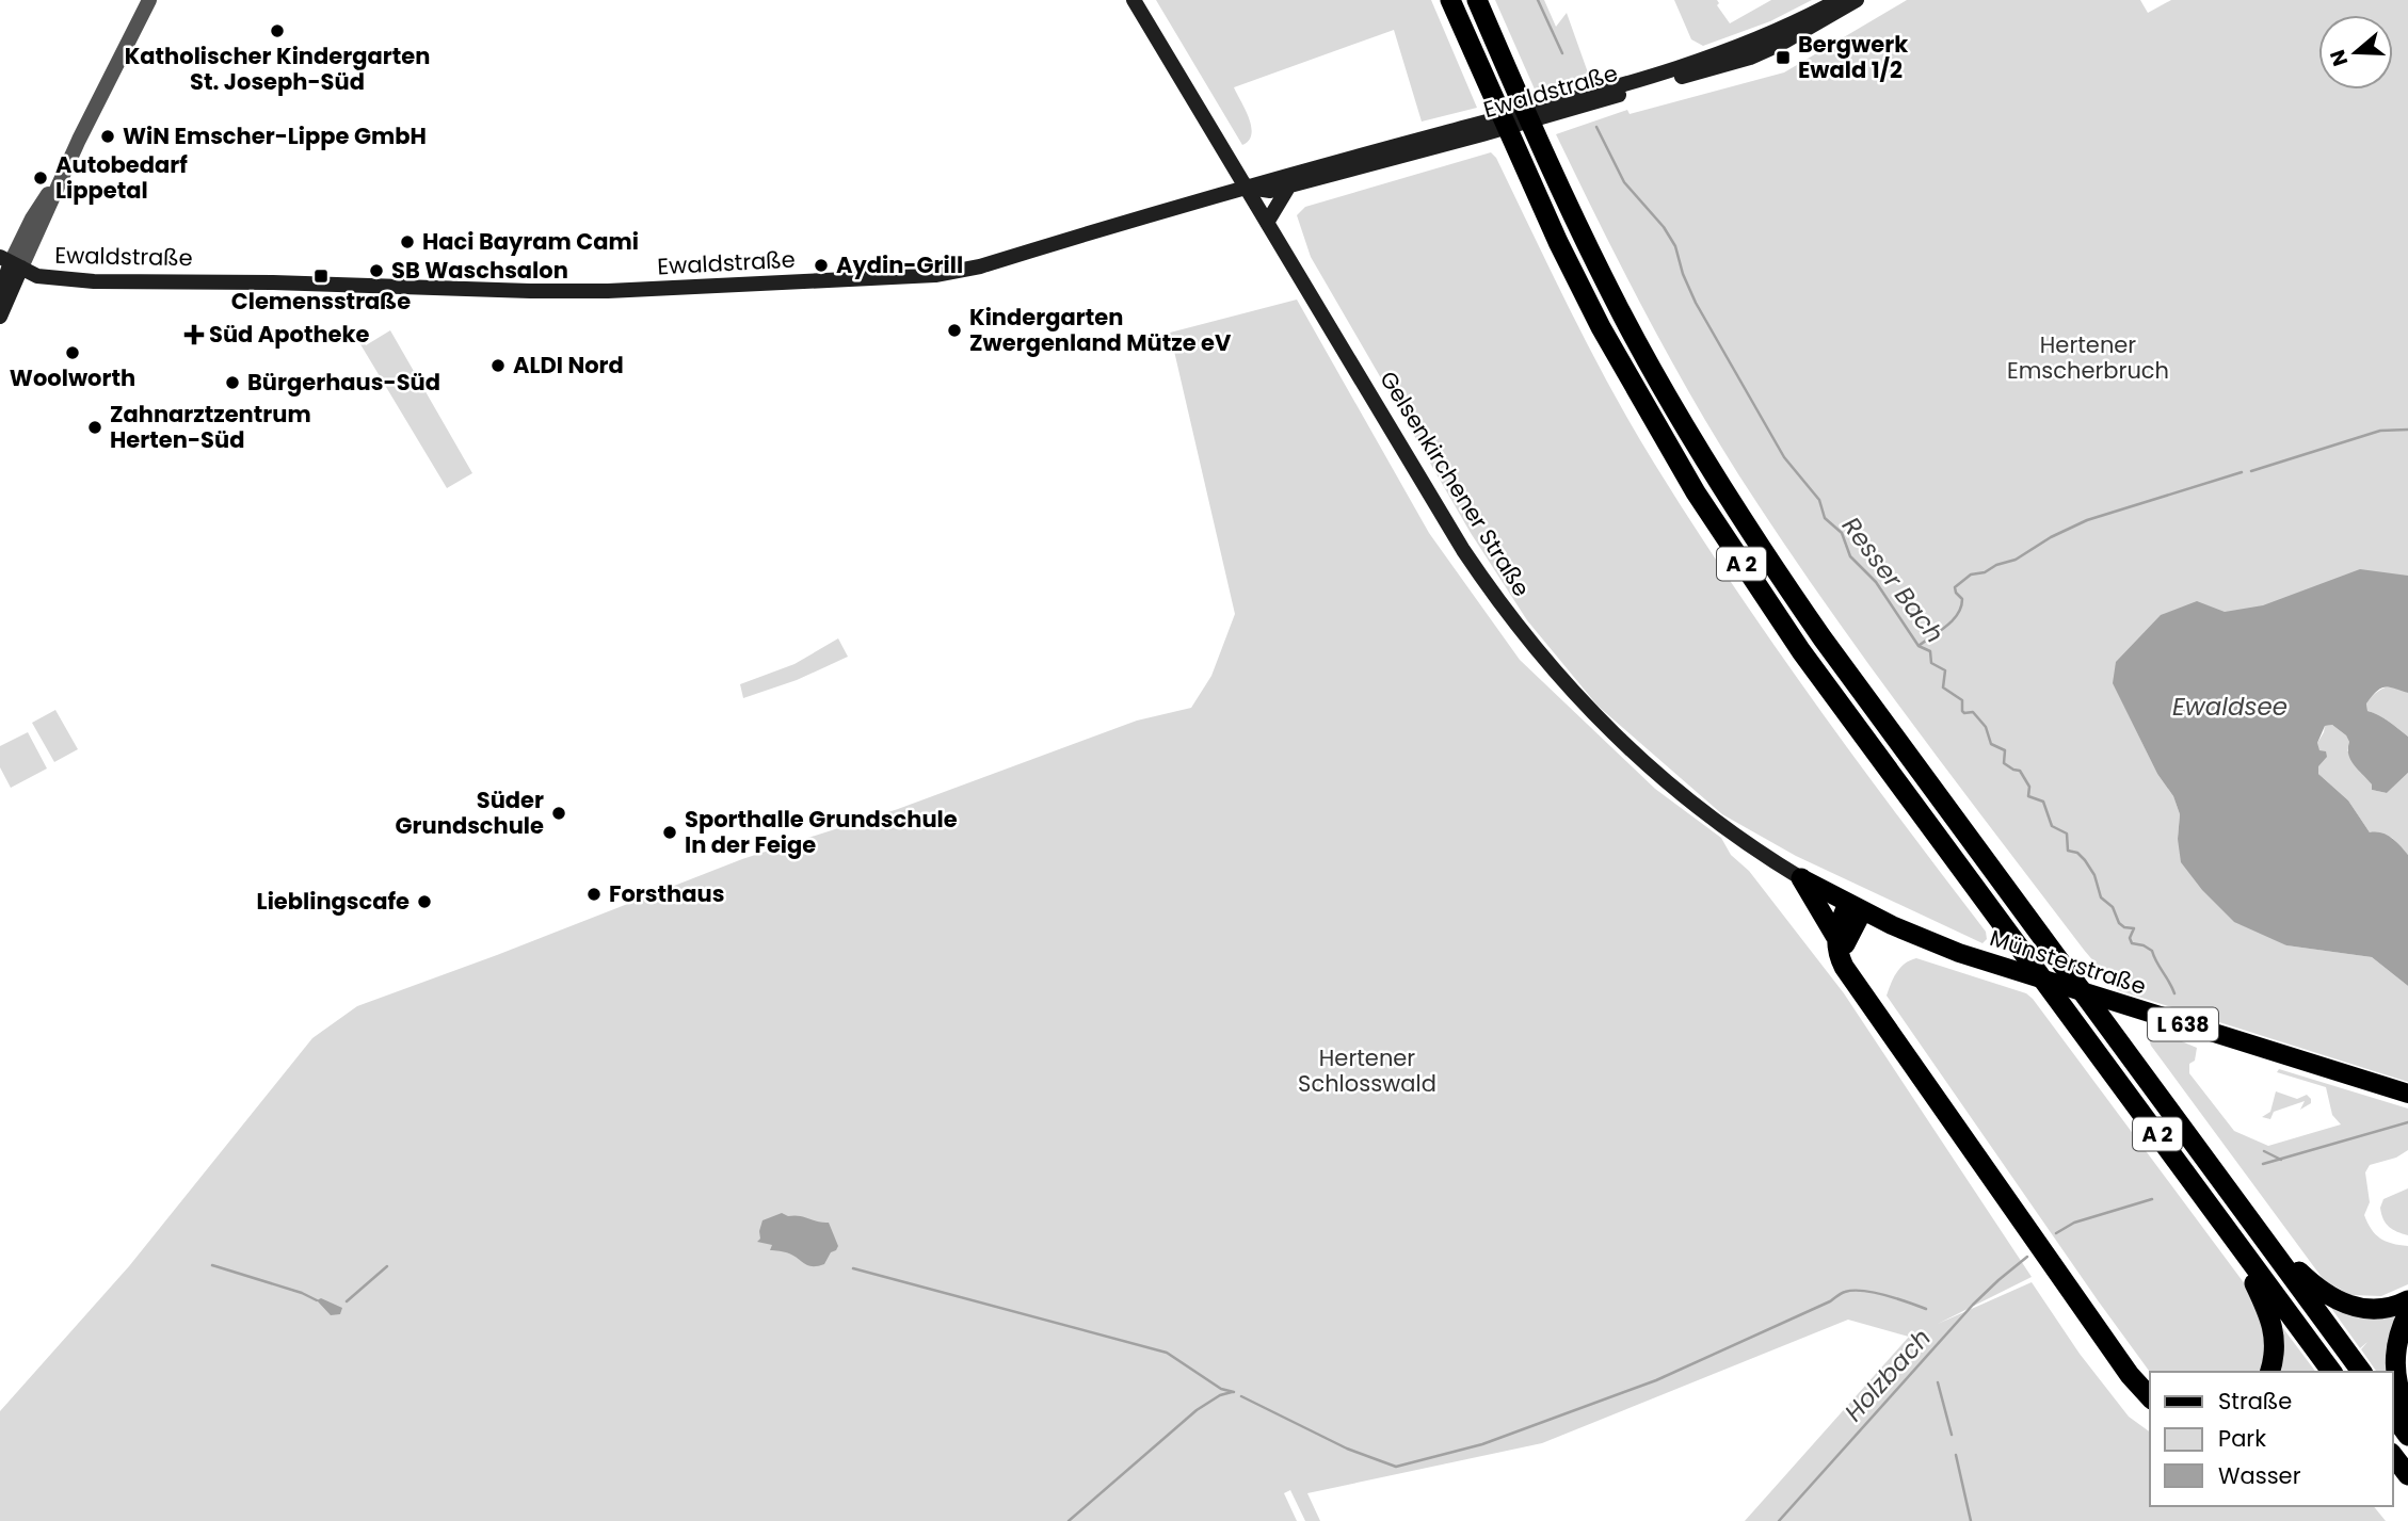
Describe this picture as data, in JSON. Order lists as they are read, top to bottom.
{
  "streets": {
    "highway": ["A 2"],
    "main road": [
      "Ewaldstraße",
      "Gelsenkirchener Straße",
      "Münsterstraße",
      "L 638"
    ]
  },
  "crossings": [
    ["Ewaldstraße", "Gelsenkirchener Straße"],
    ["Gelsenkirchener Straße", "Münsterstraße"]
  ],
  "water": ["Resser Bach", "Ewaldsee", "Holzbach"],
  "parks": ["Hertener Emscherbruch", "Hertener Schlosswald"],
  "places": {
    "other": [
      "Katholischer Kindergarten St. Joseph-Süd",
      "WiN Emscher-Lippe GmbH",
      "Autobedarf Lippetal",
      "Haci Bayram Cami",
      "Aydin-Grill",
      "SB Waschsalon",
      "Kindergarten Zwergenland Mütze eV",
      "Woolworth",
      "ALDI Nord",
      "Bürgerhaus-Süd",
      "Zahnarztzentrum Herten-Süd",
      "Süder Grundschule",
      "Sporthalle Grundschule In der Feige",
      "Forsthaus",
      "Lieblingscafe"
    ],
    "transit": ["Bergwerk Ewald 1/2", "Clemensstraße"],
    "health": ["Süd Apotheke"]
  },
  "legend": ["Straße", "Park", "Wasser"],
  "north": "left"
}
